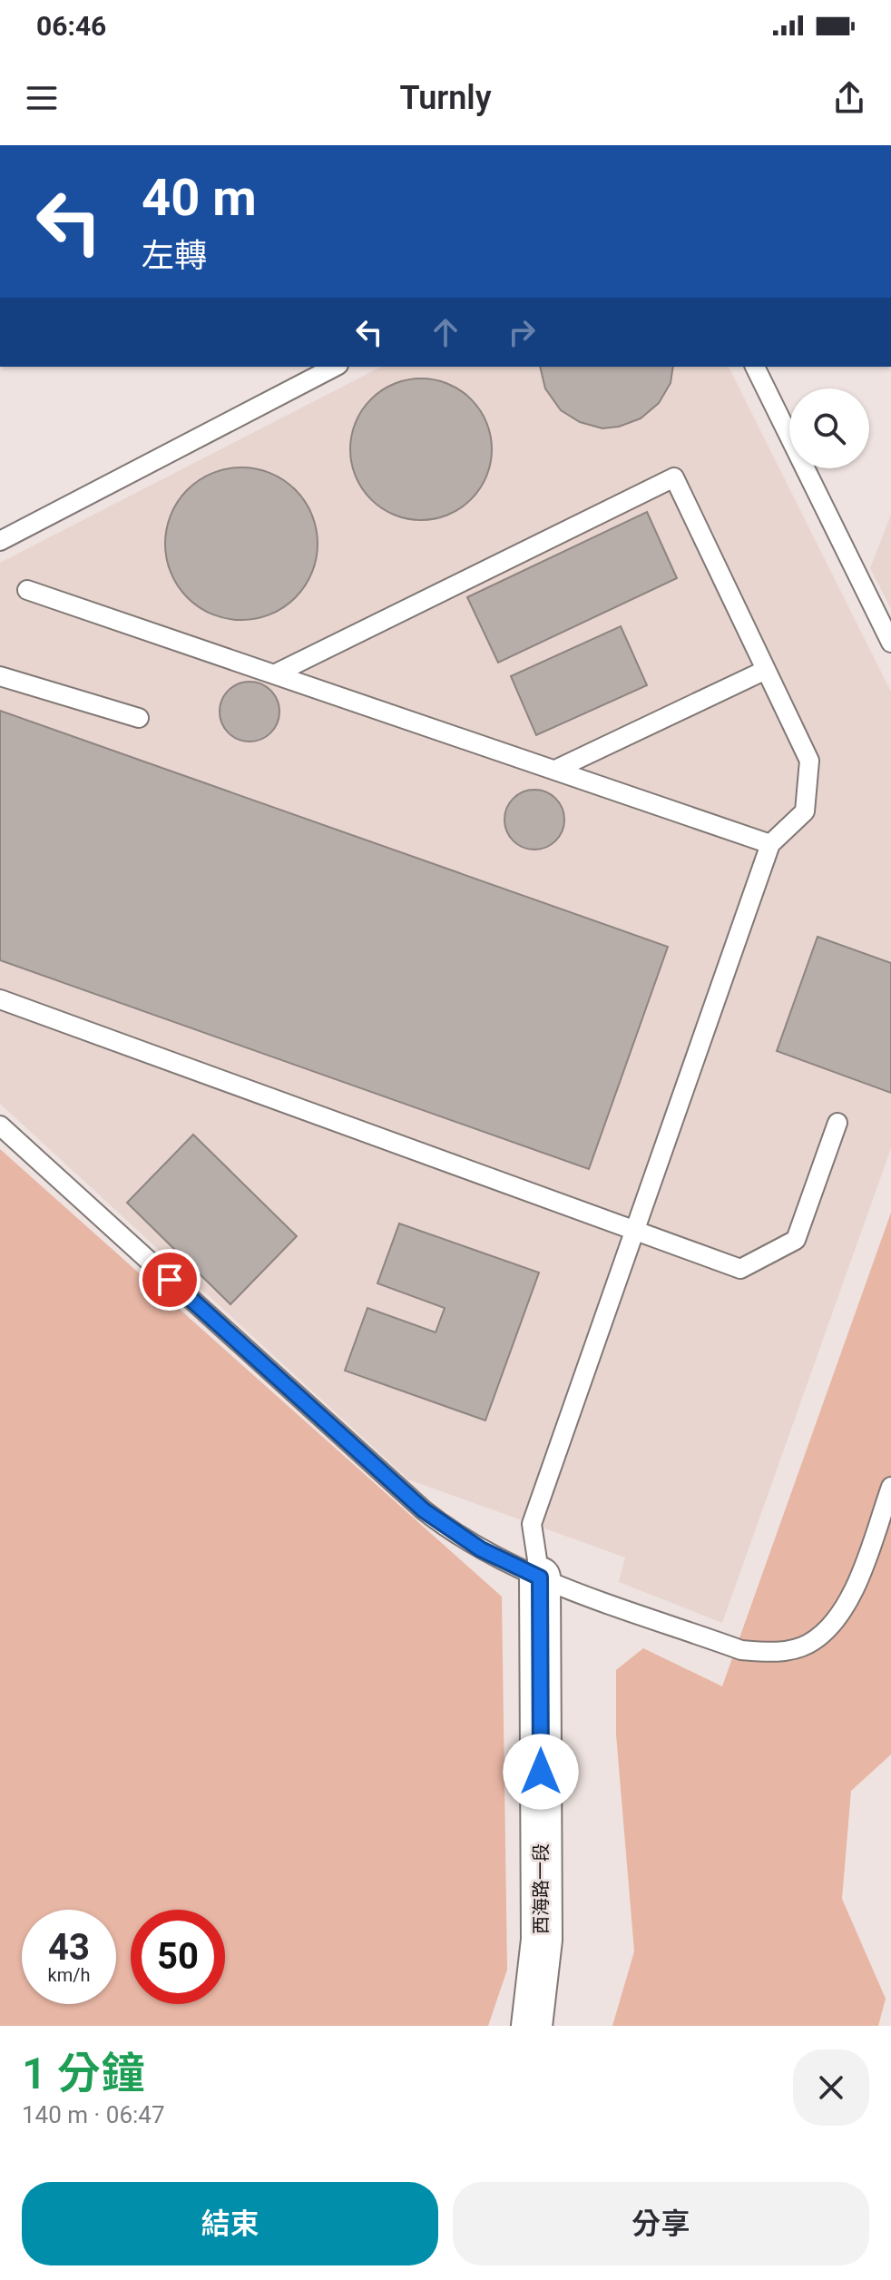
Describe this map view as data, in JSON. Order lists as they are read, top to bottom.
{
  "streets": {
    "main road": ["西海路一段"]
  },
  "page": {
    "status": "06:46",
    "header": "Turnly",
    "turn": ["40 m", "左轉"],
    "speed": "43 km/h",
    "limit": "50",
    "heading": ["1 分鐘", "140 m · 06:47"],
    "buttons": ["結束", "分享"]
  }
}
